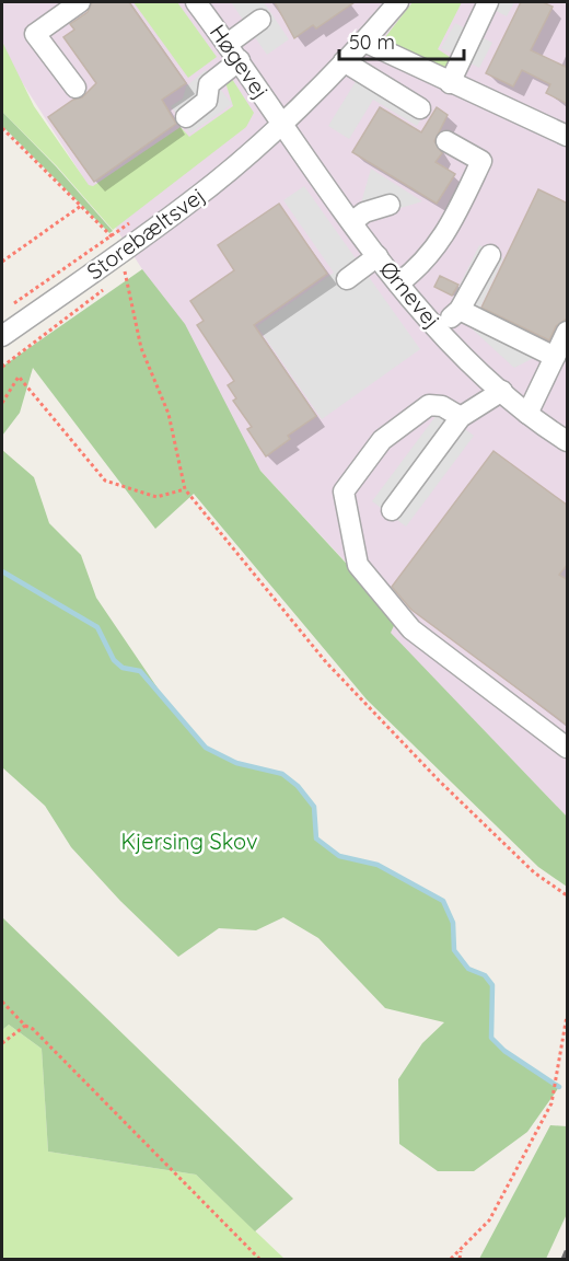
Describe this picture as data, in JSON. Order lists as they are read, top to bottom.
{
  "streets": {
    "street": ["Høgevej", "Storebæltsvej", "Ørnevej"]
  },
  "crossings": [
    ["Høgevej", "Storebæltsvej"],
    ["Høgevej", "Ørnevej"],
    ["Storebæltsvej", "Ørnevej"]
  ],
  "parks": ["Kjersing Skov"],
  "scale_bar": "50 m"
}
